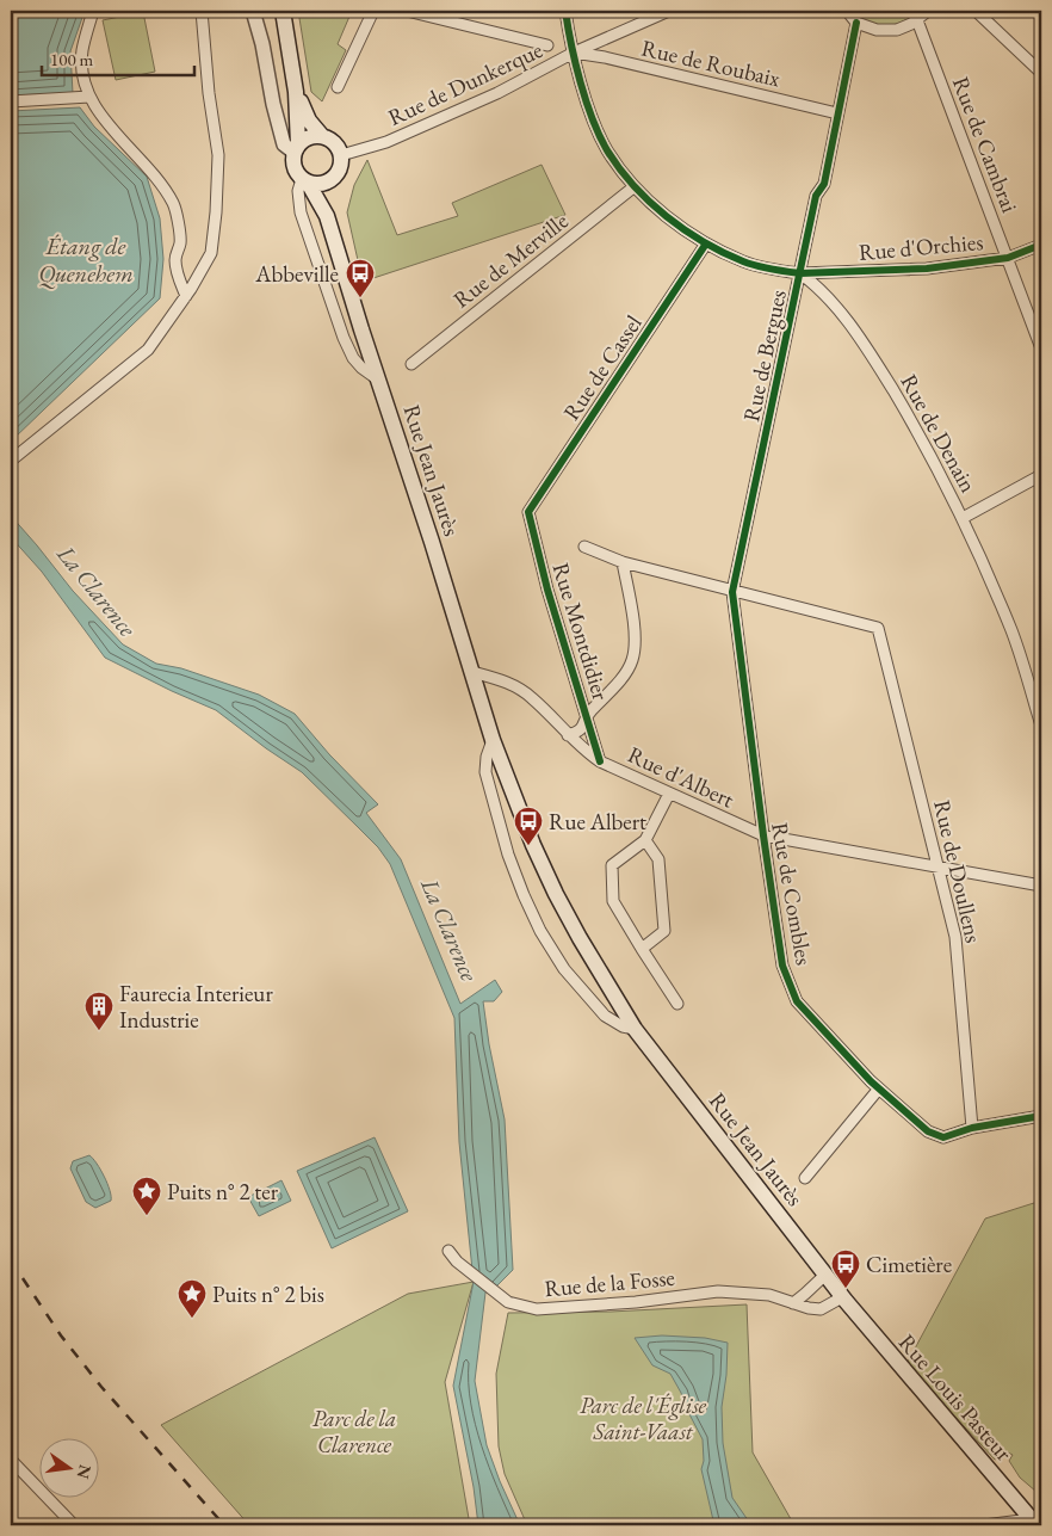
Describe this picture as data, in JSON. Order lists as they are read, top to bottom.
{
  "streets": {
    "main road": ["Rue Jean Jaurès", "Rue Louis Pasteur"],
    "street": [
      "Rue de Roubaix",
      "Rue de Dunkerque",
      "Rue de Cambrai",
      "Rue d'Orchies",
      "Rue de Merville",
      "Rue de Bergues",
      "Rue de Cassel",
      "Rue de Denain",
      "Rue Montdidier",
      "Rue d'Albert",
      "Rue de Doullens",
      "Rue de Combles",
      "Rue de la Fosse"
    ]
  },
  "crossings": [
    ["Rue de Roubaix", "Rue de Dunkerque"],
    ["Rue de Roubaix", "Rue d'Orchies"],
    ["Rue de Roubaix", "Rue de Bergues"],
    ["Rue de Dunkerque", "Rue d'Orchies"],
    ["Rue de Dunkerque", "Rue Jean Jaurès"],
    ["Rue de Cambrai", "Rue d'Orchies"],
    ["Rue d'Orchies", "Rue de Merville"],
    ["Rue d'Orchies", "Rue de Bergues"],
    ["Rue d'Orchies", "Rue de Cassel"],
    ["Rue d'Orchies", "Rue de Denain"],
    ["Rue de Bergues", "Rue de Denain"],
    ["Rue de Bergues", "Rue de Doullens"],
    ["Rue de Bergues", "Rue de Combles"],
    ["Rue de Cassel", "Rue Montdidier"],
    ["Rue Jean Jaurès", "Rue d'Albert"],
    ["Rue Jean Jaurès", "Rue de la Fosse"],
    ["Rue Jean Jaurès", "Rue Louis Pasteur"],
    ["Rue Montdidier", "Rue d'Albert"],
    ["Rue d'Albert", "Rue de Doullens"],
    ["Rue d'Albert", "Rue de Combles"],
    ["Rue de Doullens", "Rue de Combles"],
    ["Rue de la Fosse", "Rue Louis Pasteur"]
  ],
  "water": ["Étang de Quenehem", "La Clarence"],
  "parks": ["Parc de l'Église Saint-Vaast", "Parc de la Clarence"],
  "places": {
    "bus stop": ["Abbeville", "Rue Albert", "Cimetière"],
    "building": ["Faurecia Interieur Industrie"],
    "place": ["Puits n° 2 ter", "Puits n° 2 bis"]
  },
  "scale_bar": "100 m",
  "north": "right"
}
